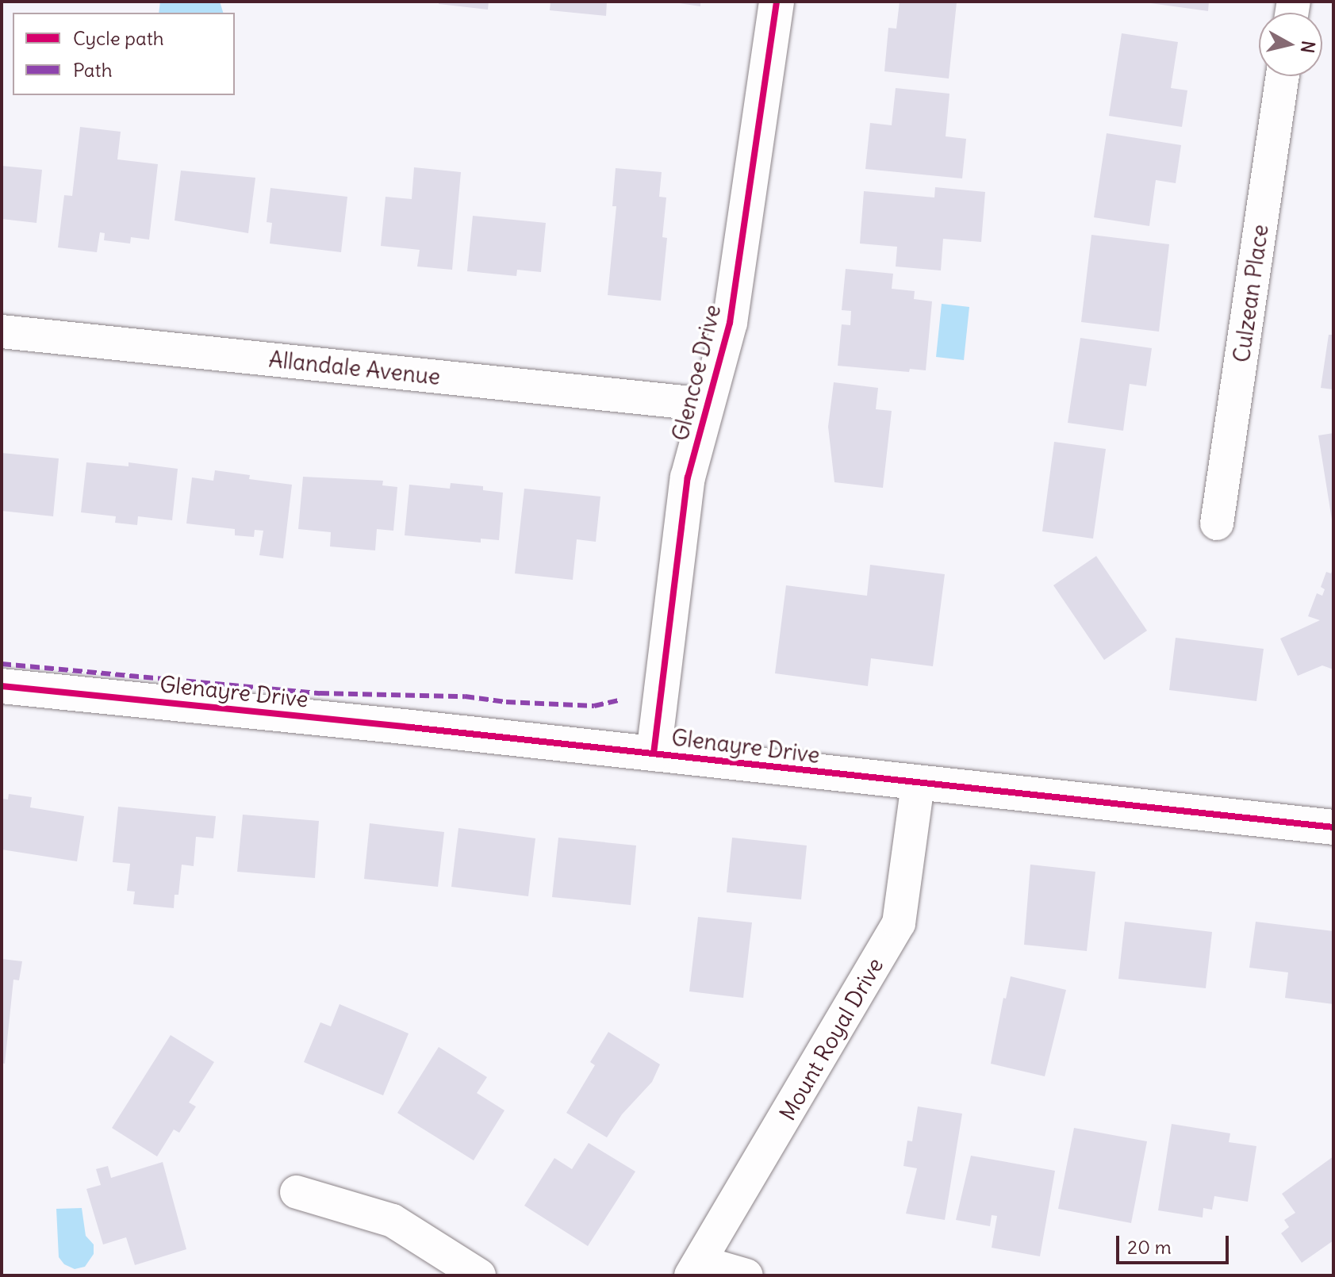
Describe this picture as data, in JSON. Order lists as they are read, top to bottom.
{
  "streets": {
    "street": [
      "Culzean Place",
      "Allandale Avenue",
      "Glencoe Drive",
      "Glenayre Drive",
      "Mount Royal Drive"
    ]
  },
  "crossings": [
    ["Allandale Avenue", "Glencoe Drive"],
    ["Glencoe Drive", "Glenayre Drive"],
    ["Glenayre Drive", "Mount Royal Drive"]
  ],
  "legend": ["Cycle path", "Path"],
  "scale_bar": "20 m",
  "north": "right"
}
